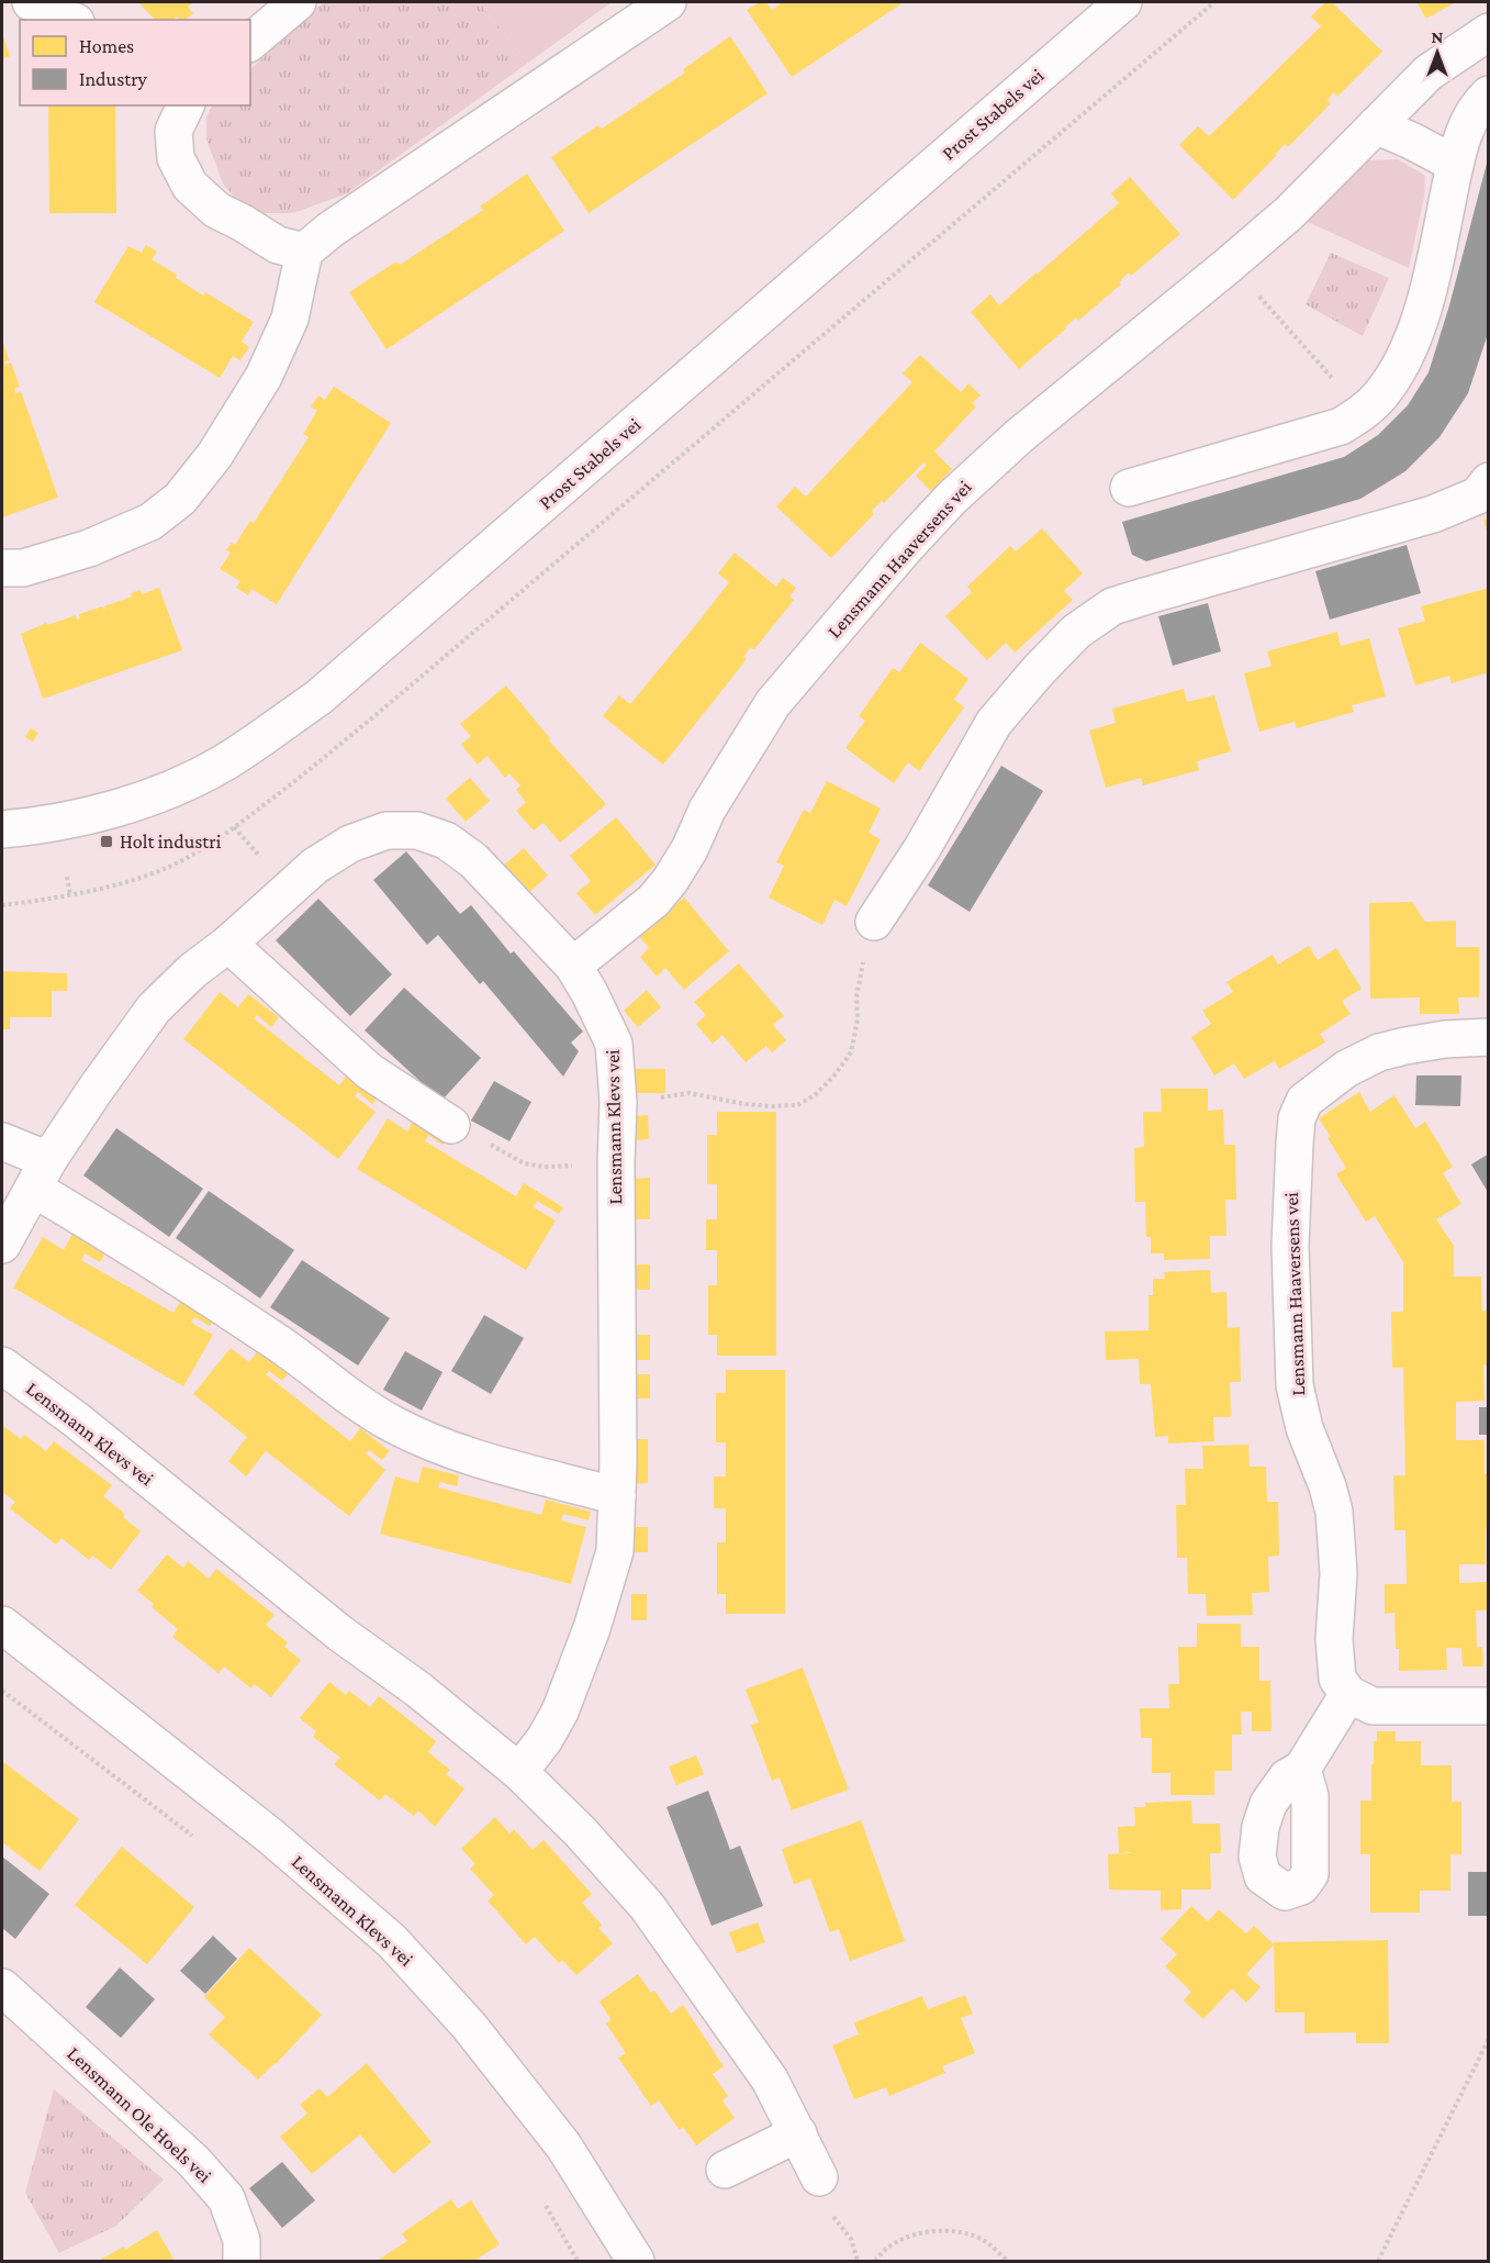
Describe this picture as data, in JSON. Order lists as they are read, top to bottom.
{
  "streets": {
    "street": [
      "Prost Stabels vei",
      "Lensmann Haaversens vei",
      "Lensmann Klevs vei",
      "Lensmann Ole Hoels vei"
    ]
  },
  "crossings": [
    ["Lensmann Haaversens vei", "Lensmann Klevs vei"]
  ],
  "places": {
    "transit": ["Holt industri"]
  },
  "legend": ["Homes", "Industry"],
  "north": "top"
}
